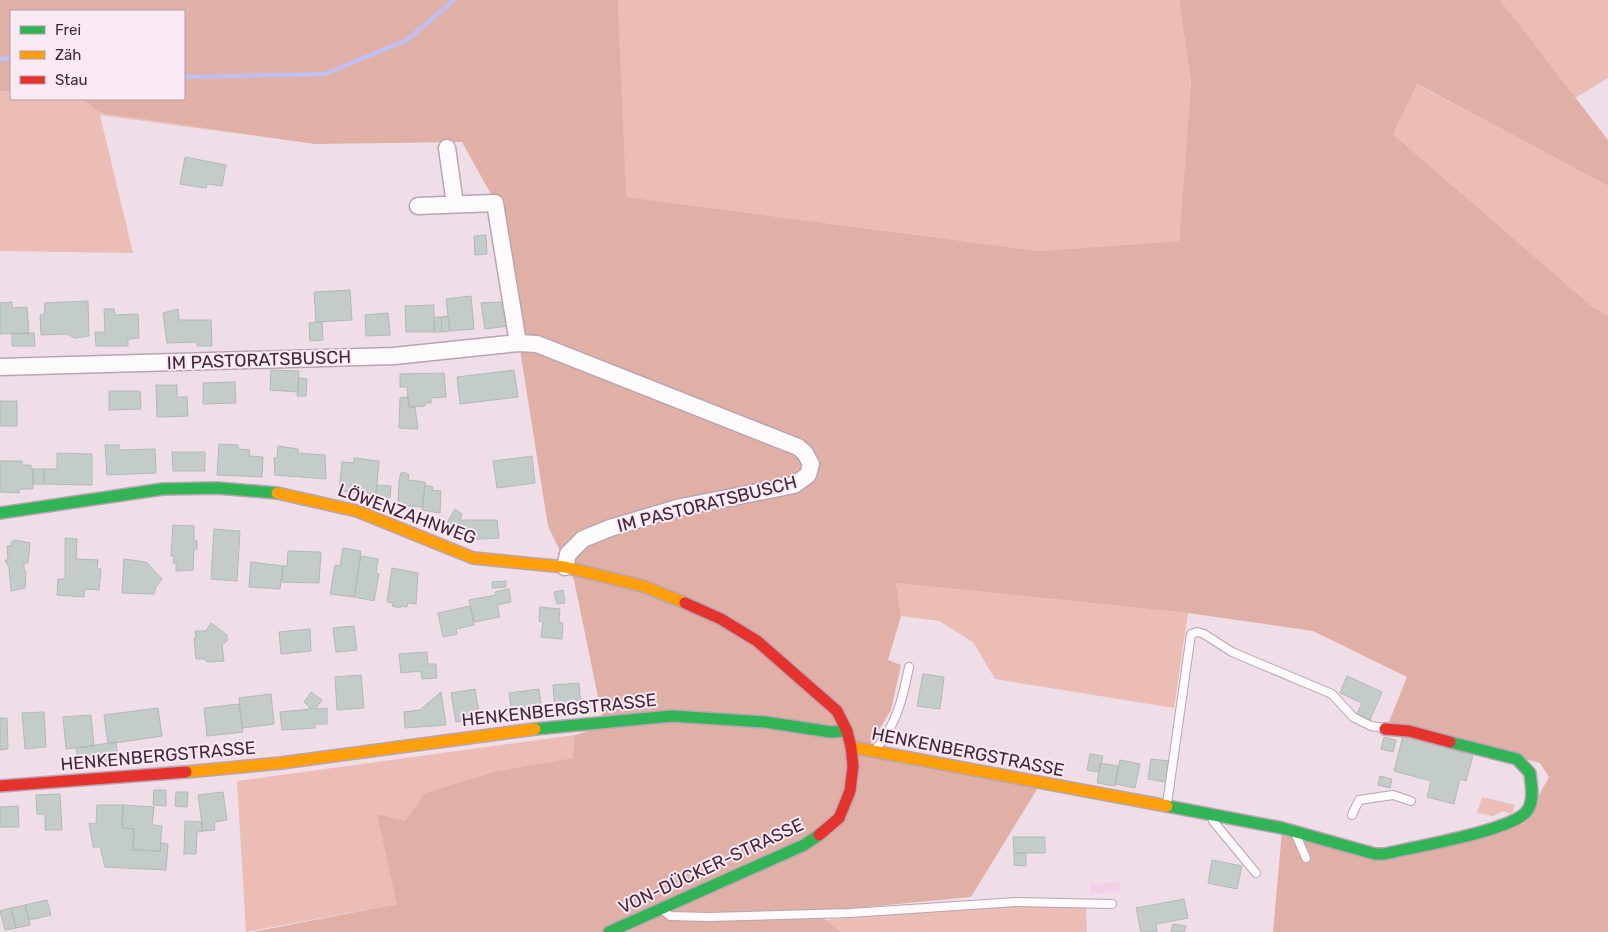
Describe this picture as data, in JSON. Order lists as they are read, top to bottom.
{
  "streets": {
    "street": [
      "IM PASTORATSBUSCH",
      "LÖWENZAHNWEG",
      "HENKENBERGSTRASSE",
      "VON-DÜCKER-STRASSE"
    ]
  },
  "crossings": [
    ["IM PASTORATSBUSCH", "LÖWENZAHNWEG"],
    ["HENKENBERGSTRASSE", "VON-DÜCKER-STRASSE"]
  ],
  "legend": ["Frei", "Zäh", "Stau"]
}
